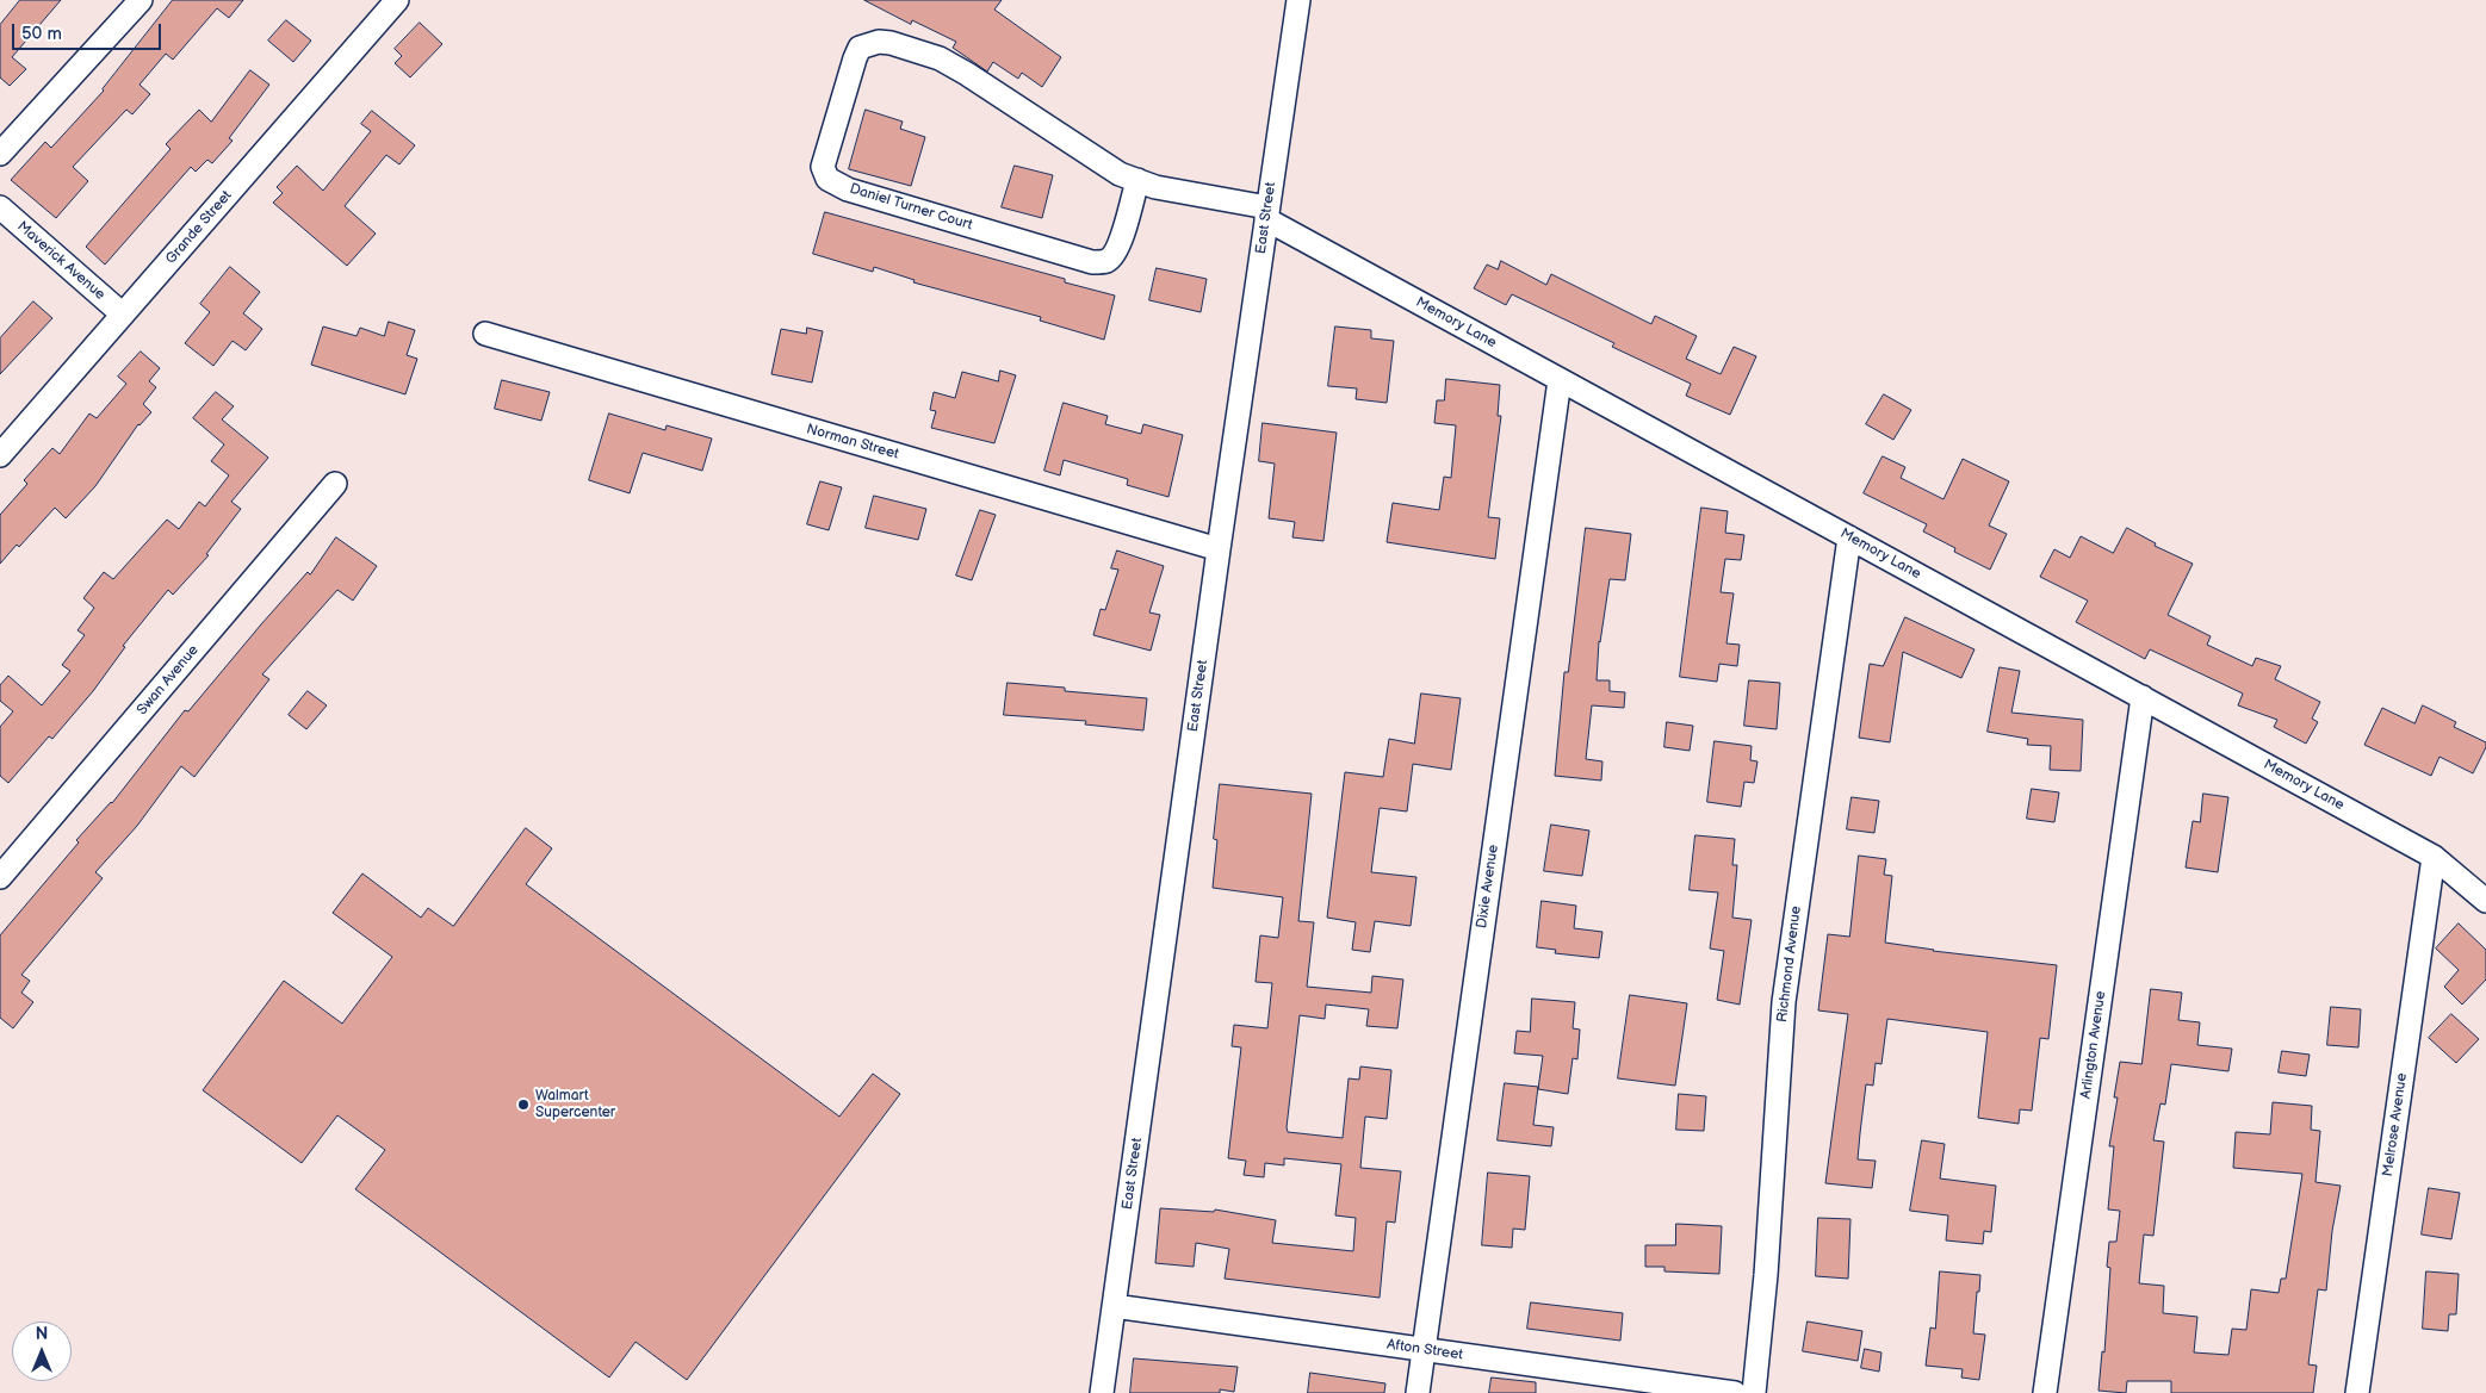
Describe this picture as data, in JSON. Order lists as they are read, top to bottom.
{
  "streets": {
    "street": [
      "Daniel Turner Court",
      "East Street",
      "Grande Street",
      "Maverick Avenue",
      "Memory Lane",
      "Norman Street",
      "Swan Avenue",
      "Dixie Avenue",
      "Richmond Avenue",
      "Arlington Avenue",
      "Melrose Avenue",
      "Afton Street"
    ]
  },
  "crossings": [
    ["Daniel Turner Court", "East Street"],
    ["Daniel Turner Court", "Memory Lane"],
    ["East Street", "Memory Lane"],
    ["East Street", "Norman Street"],
    ["East Street", "Afton Street"],
    ["Grande Street", "Maverick Avenue"],
    ["Memory Lane", "Dixie Avenue"],
    ["Memory Lane", "Richmond Avenue"],
    ["Memory Lane", "Arlington Avenue"],
    ["Memory Lane", "Melrose Avenue"],
    ["Dixie Avenue", "Afton Street"]
  ],
  "places": ["Walmart Supercenter"],
  "scale_bar": "50 m",
  "north": "top"
}
